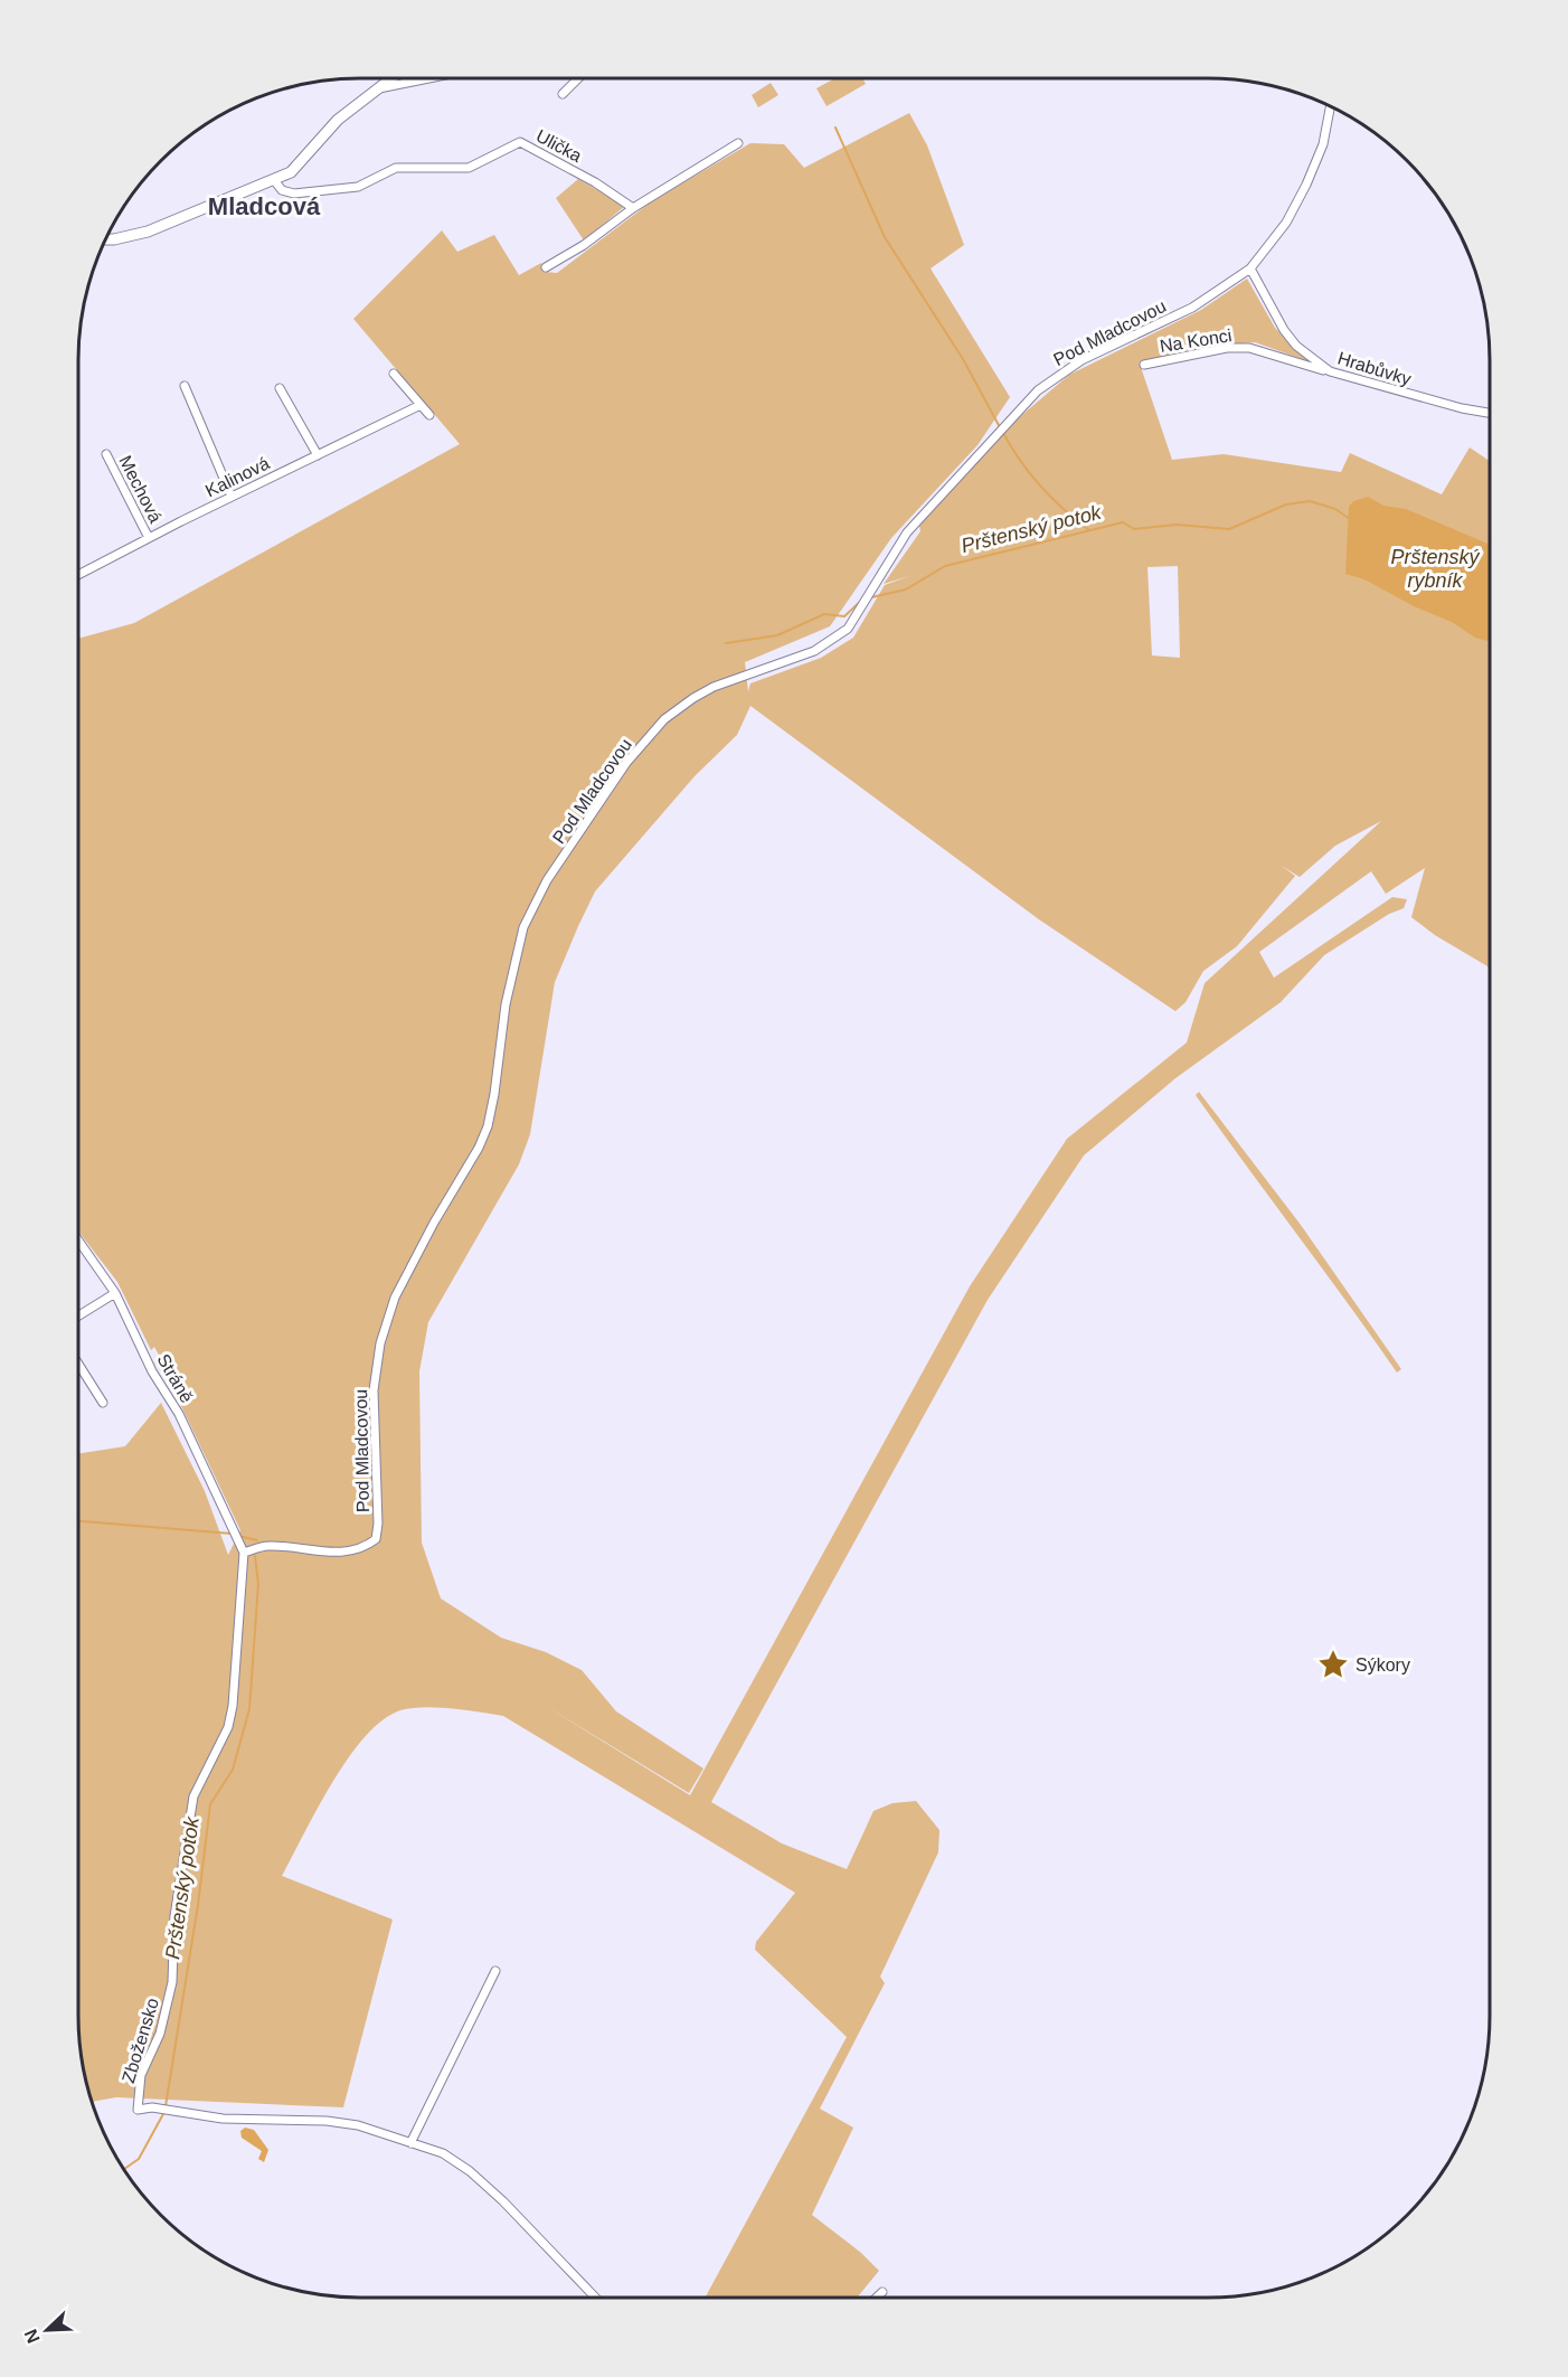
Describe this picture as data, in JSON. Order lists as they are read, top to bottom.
{
  "streets": {
    "street": [
      "Ulička",
      "Pod Mladcovou",
      "Na Konci",
      "Hrabůvky",
      "Kalinová",
      "Mechová",
      "Stráně",
      "Zbožensko"
    ]
  },
  "crossings": [
    ["Pod Mladcovou", "Hrabůvky"],
    ["Pod Mladcovou", "Stráně"],
    ["Pod Mladcovou", "Zbožensko"],
    ["Na Konci", "Hrabůvky"],
    ["Kalinová", "Mechová"],
    ["Stráně", "Zbožensko"]
  ],
  "districts": ["Mladcová"],
  "water": ["Prštenský potok", "Prštenský rybník"],
  "places": {
    "place": ["Sýkory"]
  },
  "north": "bottom left"
}
